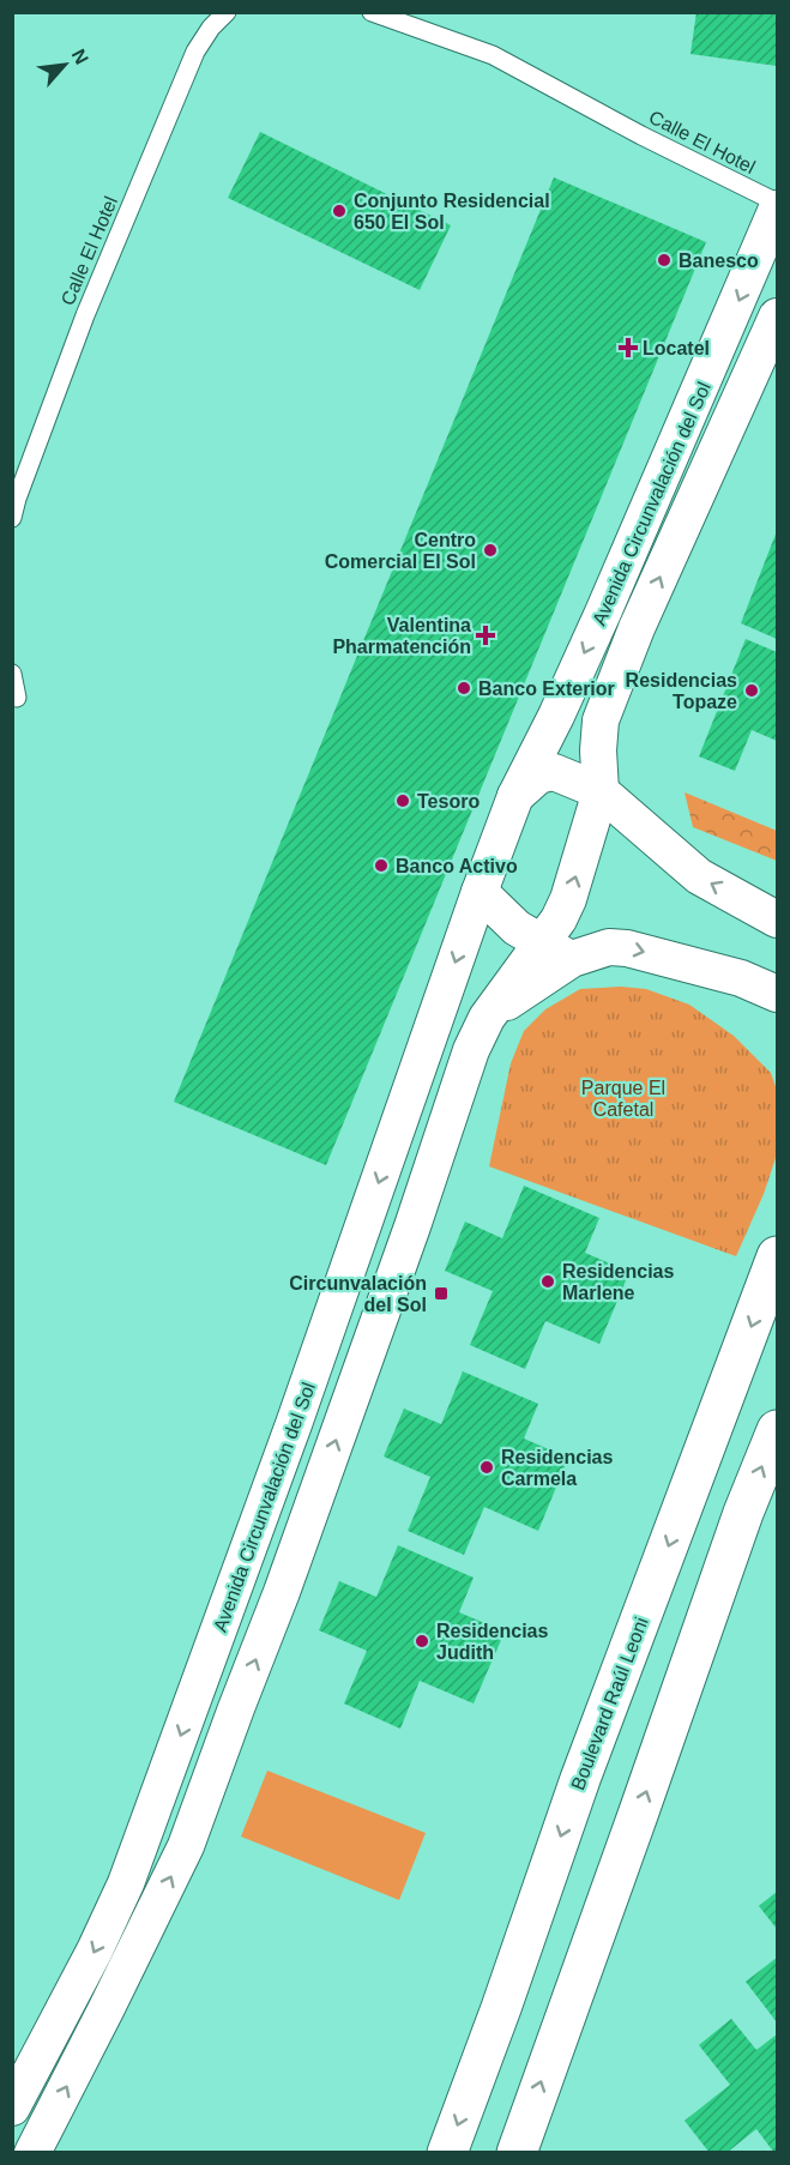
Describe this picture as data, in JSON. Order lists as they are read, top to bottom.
{
  "streets": {
    "main road": ["Boulevard Raúl Leoni"],
    "street": ["Avenida Circunvalación del Sol"],
    "lane": ["Calle El Hotel"]
  },
  "parks": ["Parque El Cafetal"],
  "places": {
    "other": [
      "Conjunto Residencial 650 El Sol",
      "Banesco",
      "Centro Comercial El Sol",
      "Banco Exterior",
      "Residencias Topaze",
      "Tesoro",
      "Banco Activo",
      "Residencias Marlene",
      "Residencias Carmela",
      "Residencias Judith"
    ],
    "health": ["Locatel", "Valentina Pharmatención"],
    "transit": ["Circunvalación del Sol"]
  },
  "north": "top right"
}
